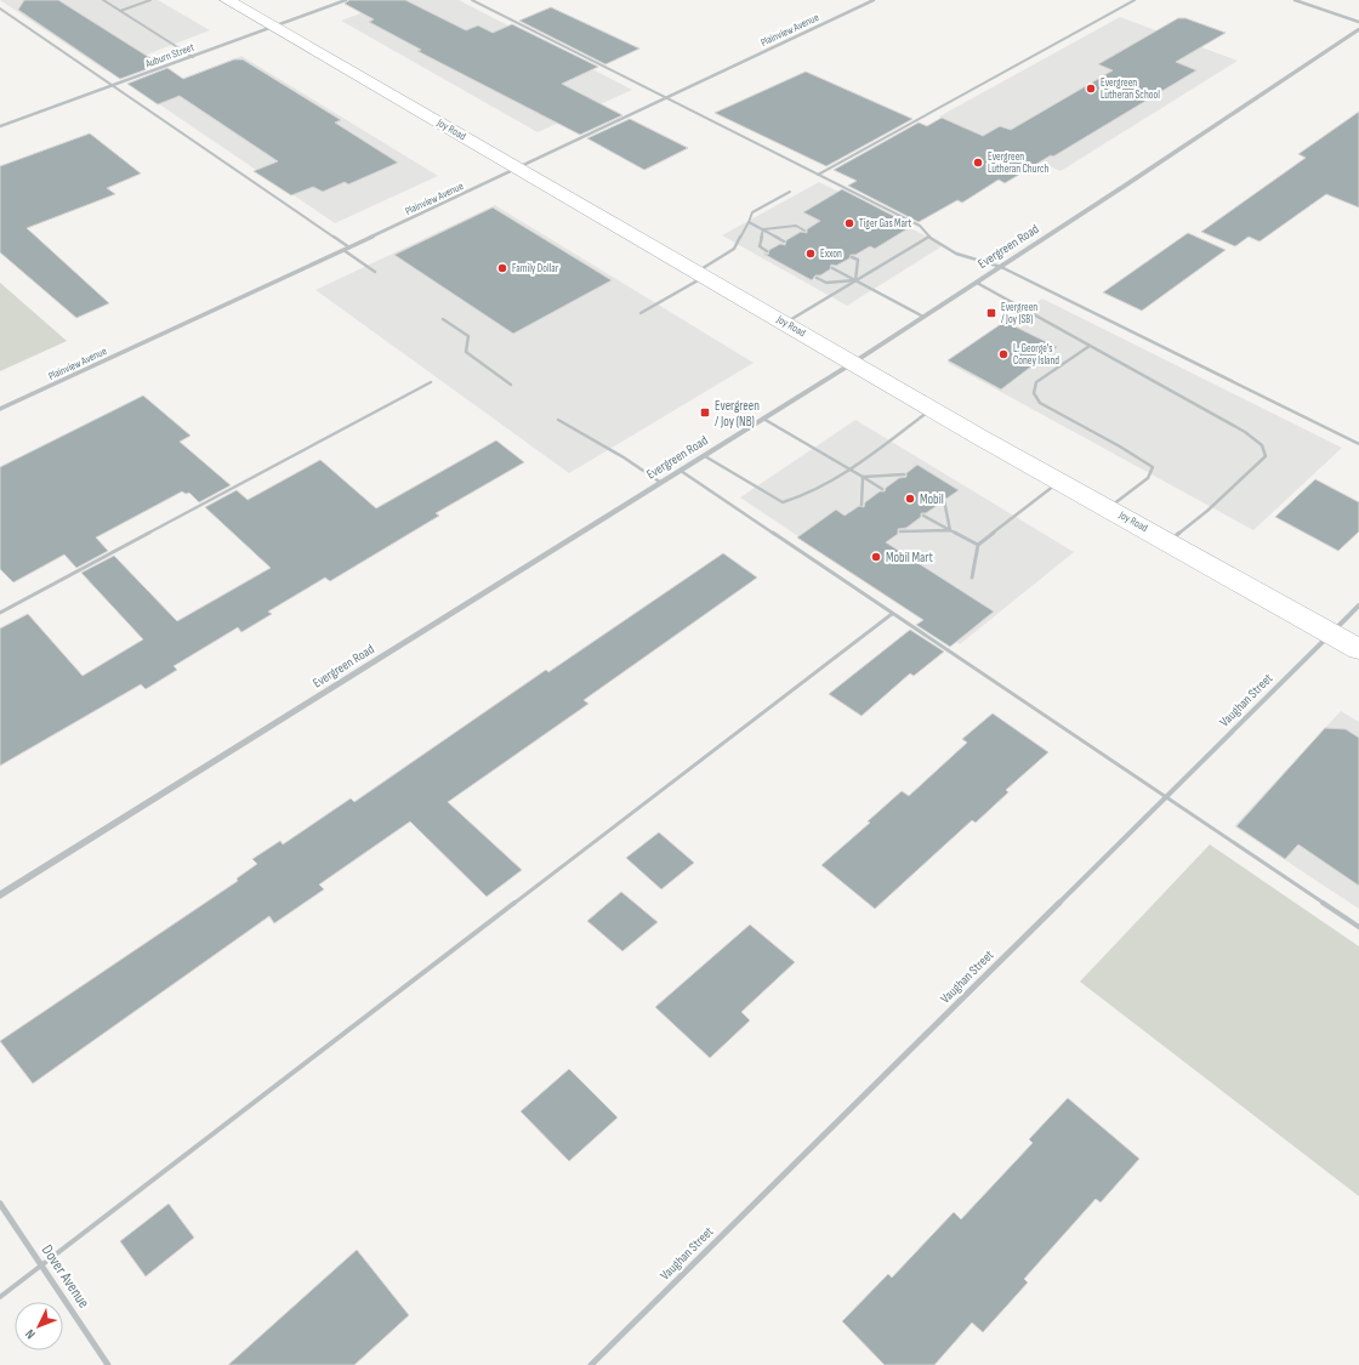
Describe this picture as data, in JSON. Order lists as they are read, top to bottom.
{
  "streets": {
    "main road": ["Joy Road"],
    "street": [
      "Plainview Avenue",
      "Auburn Street",
      "Evergreen Road",
      "Vaughan Street",
      "Dover Avenue"
    ]
  },
  "crossings": [
    ["Plainview Avenue", "Joy Road"],
    ["Auburn Street", "Joy Road"],
    ["Joy Road", "Evergreen Road"],
    ["Joy Road", "Vaughan Street"]
  ],
  "places": {
    "other": [
      "Evergreen Lutheran School",
      "Evergreen Lutheran Church",
      "Tiger Gas Mart",
      "Exxon",
      "Family Dollar",
      "L. George's Coney Island",
      "Mobil",
      "Mobil Mart"
    ],
    "transit": ["Evergreen / Joy (SB)", "Evergreen / Joy (NB)"]
  },
  "north": "bottom left"
}
